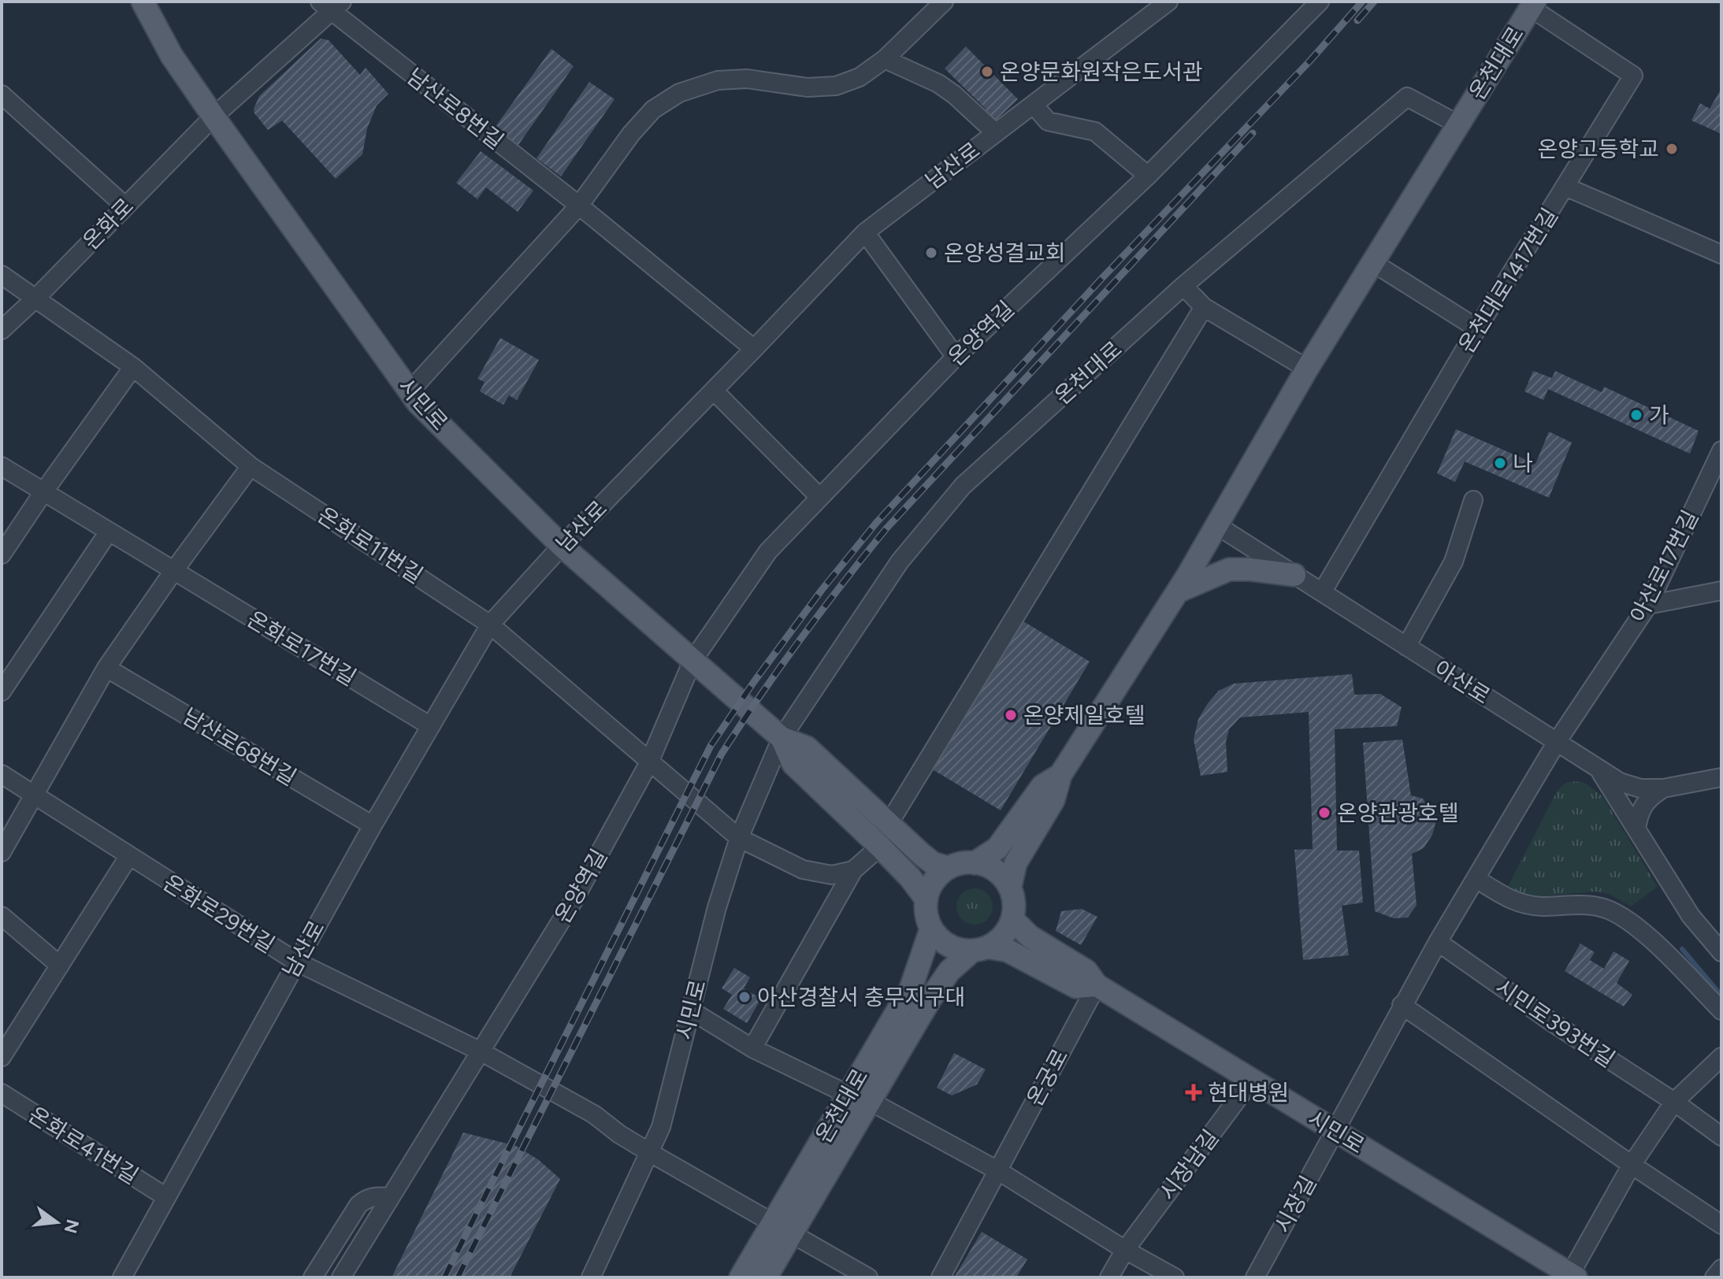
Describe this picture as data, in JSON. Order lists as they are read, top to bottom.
{
  "streets": {
    "main road": ["온천대로", "시민로"],
    "street": [
      "남산로8번길",
      "남산로",
      "온화로",
      "온천대로1417번길",
      "온양역길",
      "온화로11번길",
      "아산로17번길",
      "온화로17번길",
      "아산로",
      "남산로68번길",
      "온화로29번길",
      "시민로393번길",
      "온궁로",
      "온화로41번길",
      "시장남길",
      "시장길"
    ]
  },
  "crossings": [
    ["온천대로", "온천대로1417번길"],
    ["온천대로", "시민로"],
    ["온천대로", "아산로"],
    ["온천대로", "온화로29번길"],
    ["온천대로", "온궁로"],
    ["남산로8번길", "온화로"],
    ["남산로", "시민로"],
    ["남산로", "온화로11번길"],
    ["남산로", "온화로17번길"],
    ["남산로", "남산로68번길"],
    ["남산로", "온화로29번길"],
    ["남산로", "온화로41번길"],
    ["온화로", "시민로"],
    ["온화로", "온화로11번길"],
    ["온천대로1417번길", "아산로"],
    ["온양역길", "시민로"],
    ["온양역길", "온화로29번길"],
    ["시민로", "온화로29번길"],
    ["시민로", "온궁로"],
    ["시민로", "시장남길"],
    ["시민로", "시장길"],
    ["아산로17번길", "아산로"]
  ],
  "places": {
    "other": [
      "온양문화원작은도서관",
      "온양고등학교",
      "온양성결교회",
      "가",
      "나",
      "온양제일호텔",
      "온양관광호텔",
      "아산경찰서 충무지구대"
    ],
    "health": ["현대병원"]
  },
  "north": "right"
}
